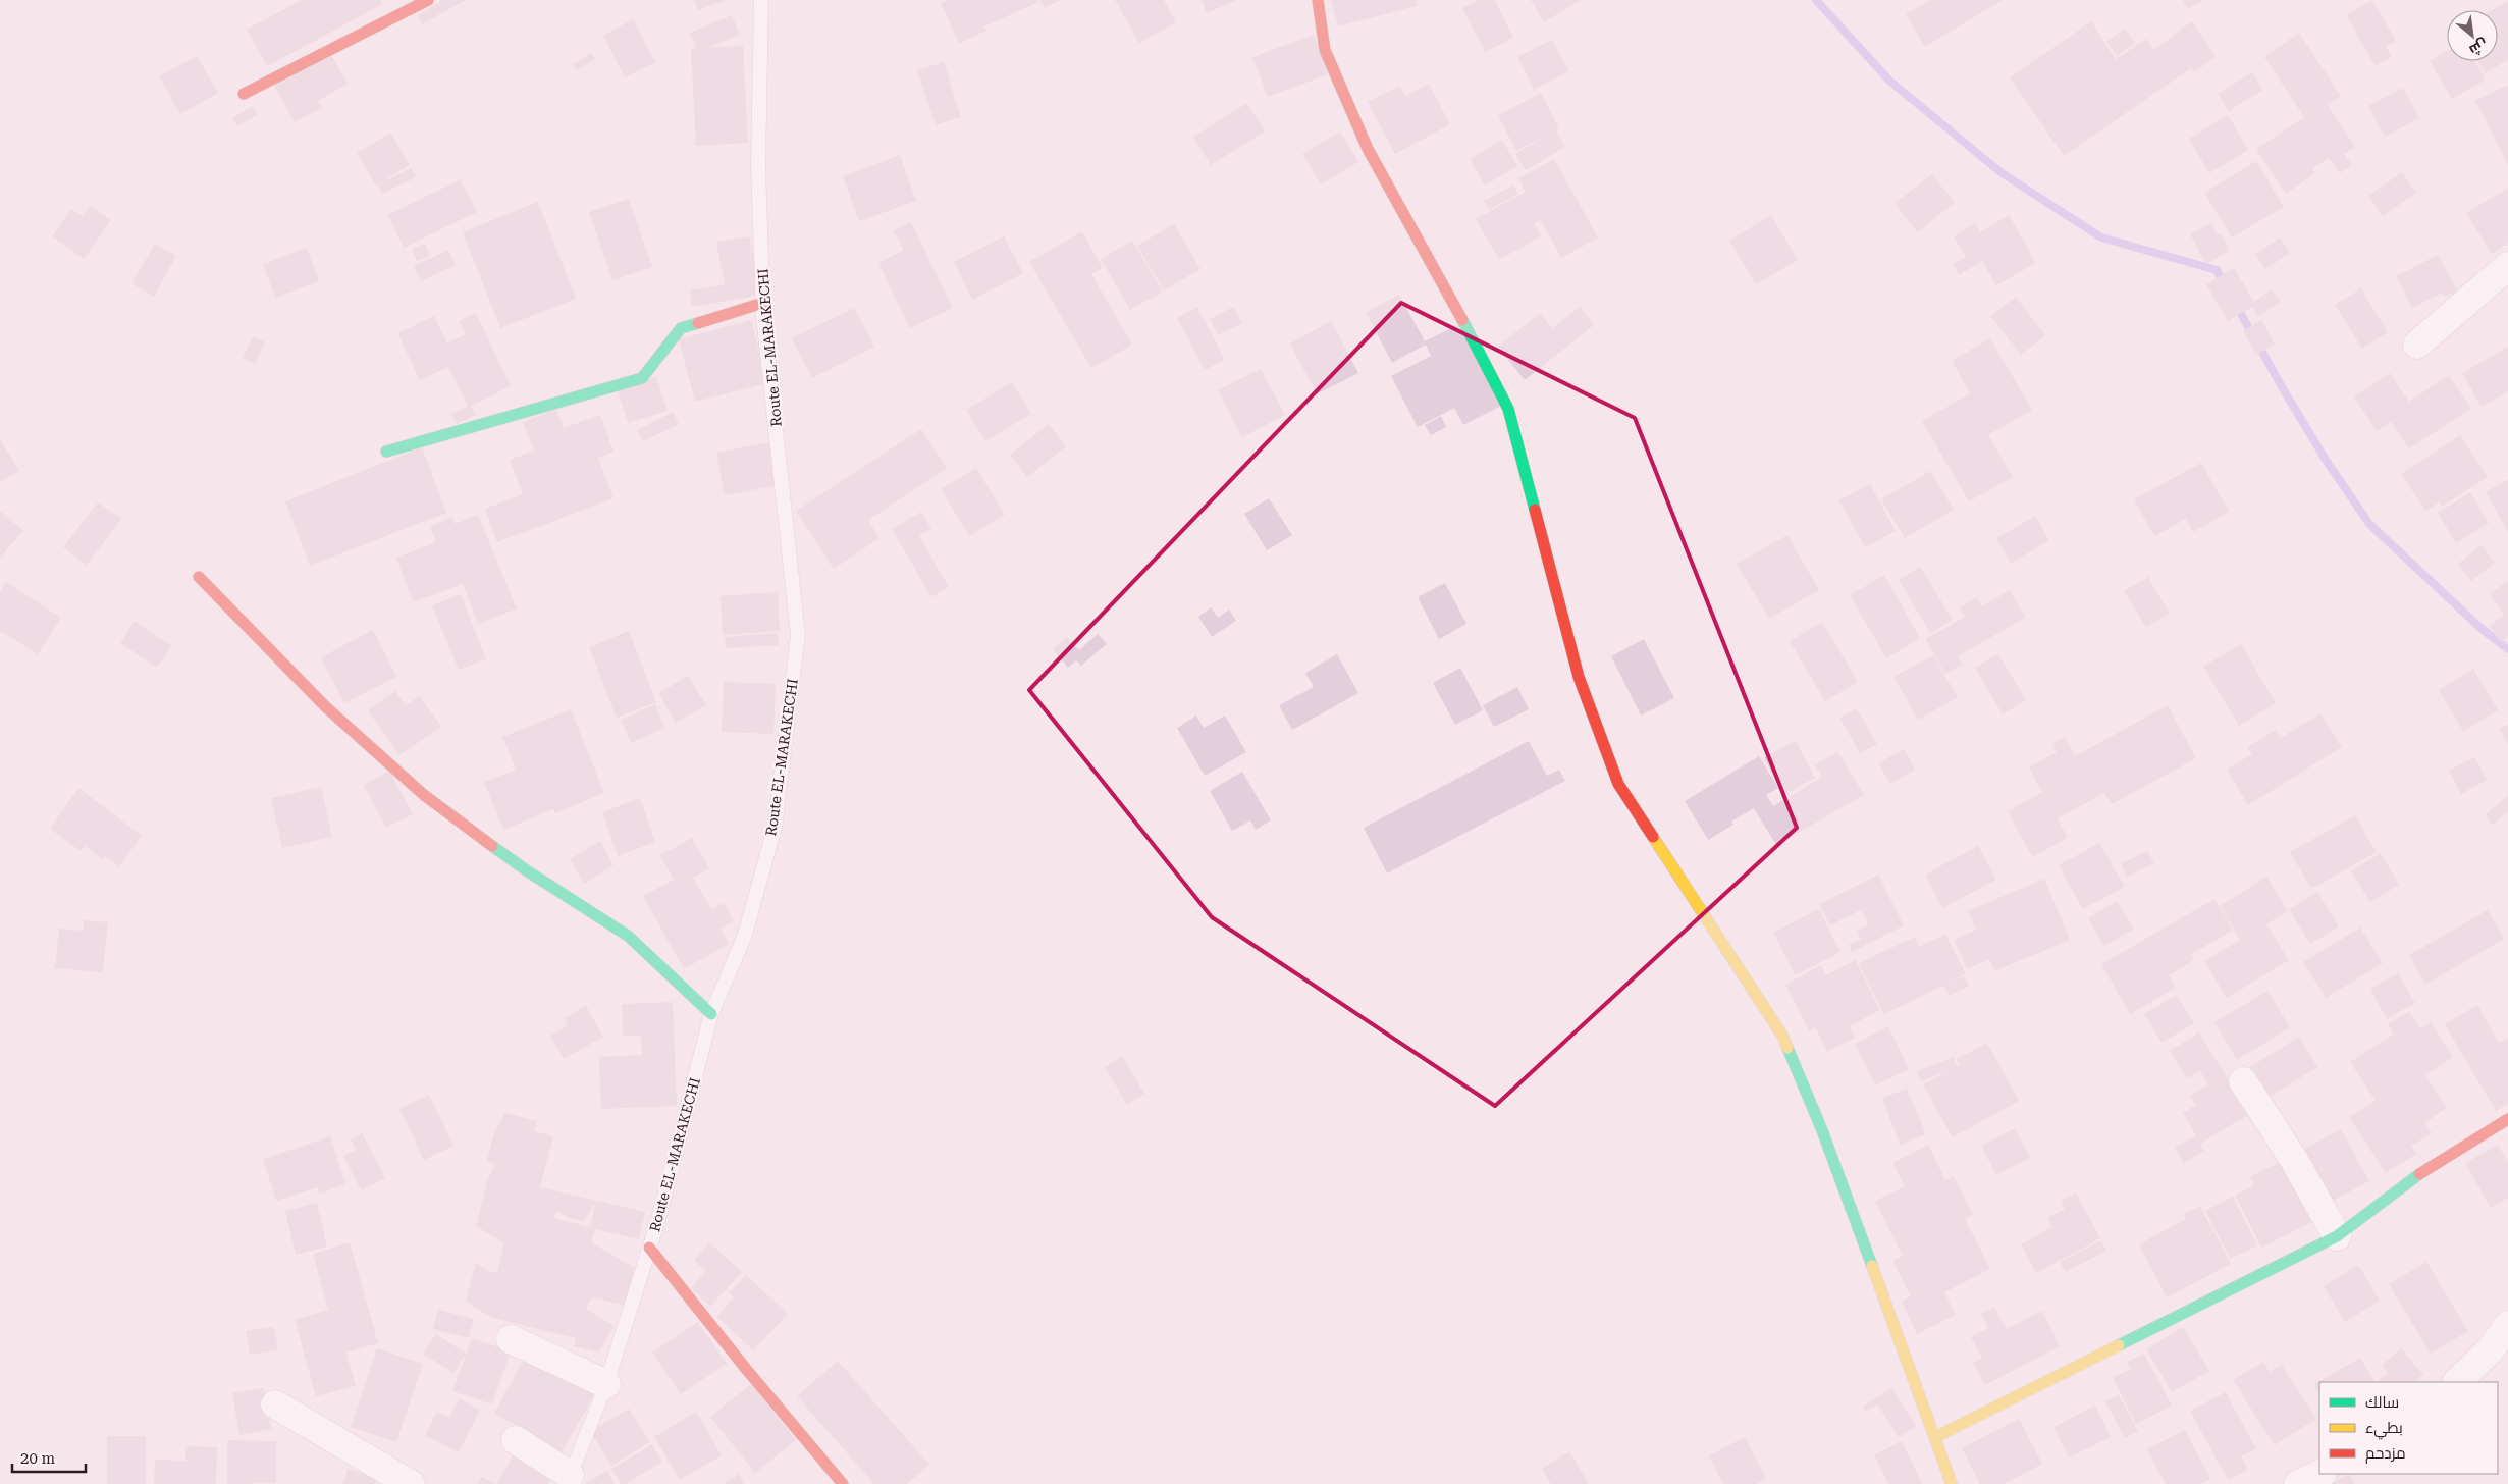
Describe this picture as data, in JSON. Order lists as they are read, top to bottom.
{
  "streets": {
    "lane": ["Route EL-MARAKECHI"]
  },
  "legend": ["سالك", "بطيء", "مزدحم"],
  "scale_bar": "20 m",
  "north": "bottom right"
}
